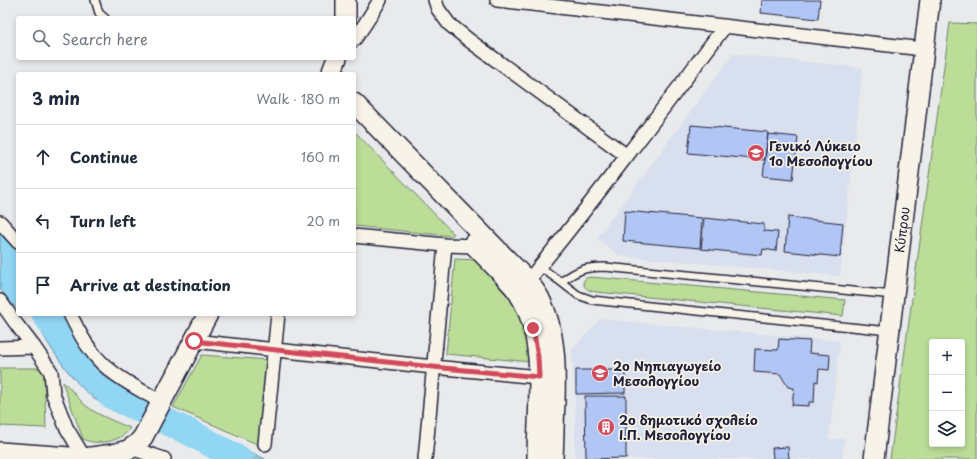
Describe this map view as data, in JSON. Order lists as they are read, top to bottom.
{
  "streets": {
    "street": ["Κύπρου"]
  },
  "places": {
    "school or university": ["Γενικό Λύκειο 1ο Μεσολογγίου", "2ο Νηπιαγωγείο Μεσολογγίου"],
    "building": ["2ο δημοτικό σχολείο Ι.Π. Μεσολογγίου"]
  },
  "page": {
    "search": "Search here",
    "heading": ["3 min", "Walk · 180 m"],
    "list": [
      ["Continue", "160 m"],
      ["Turn left", "20 m"],
      "Arrive at destination"
    ],
    "map_buttons": ["+", "−"]
  }
}
